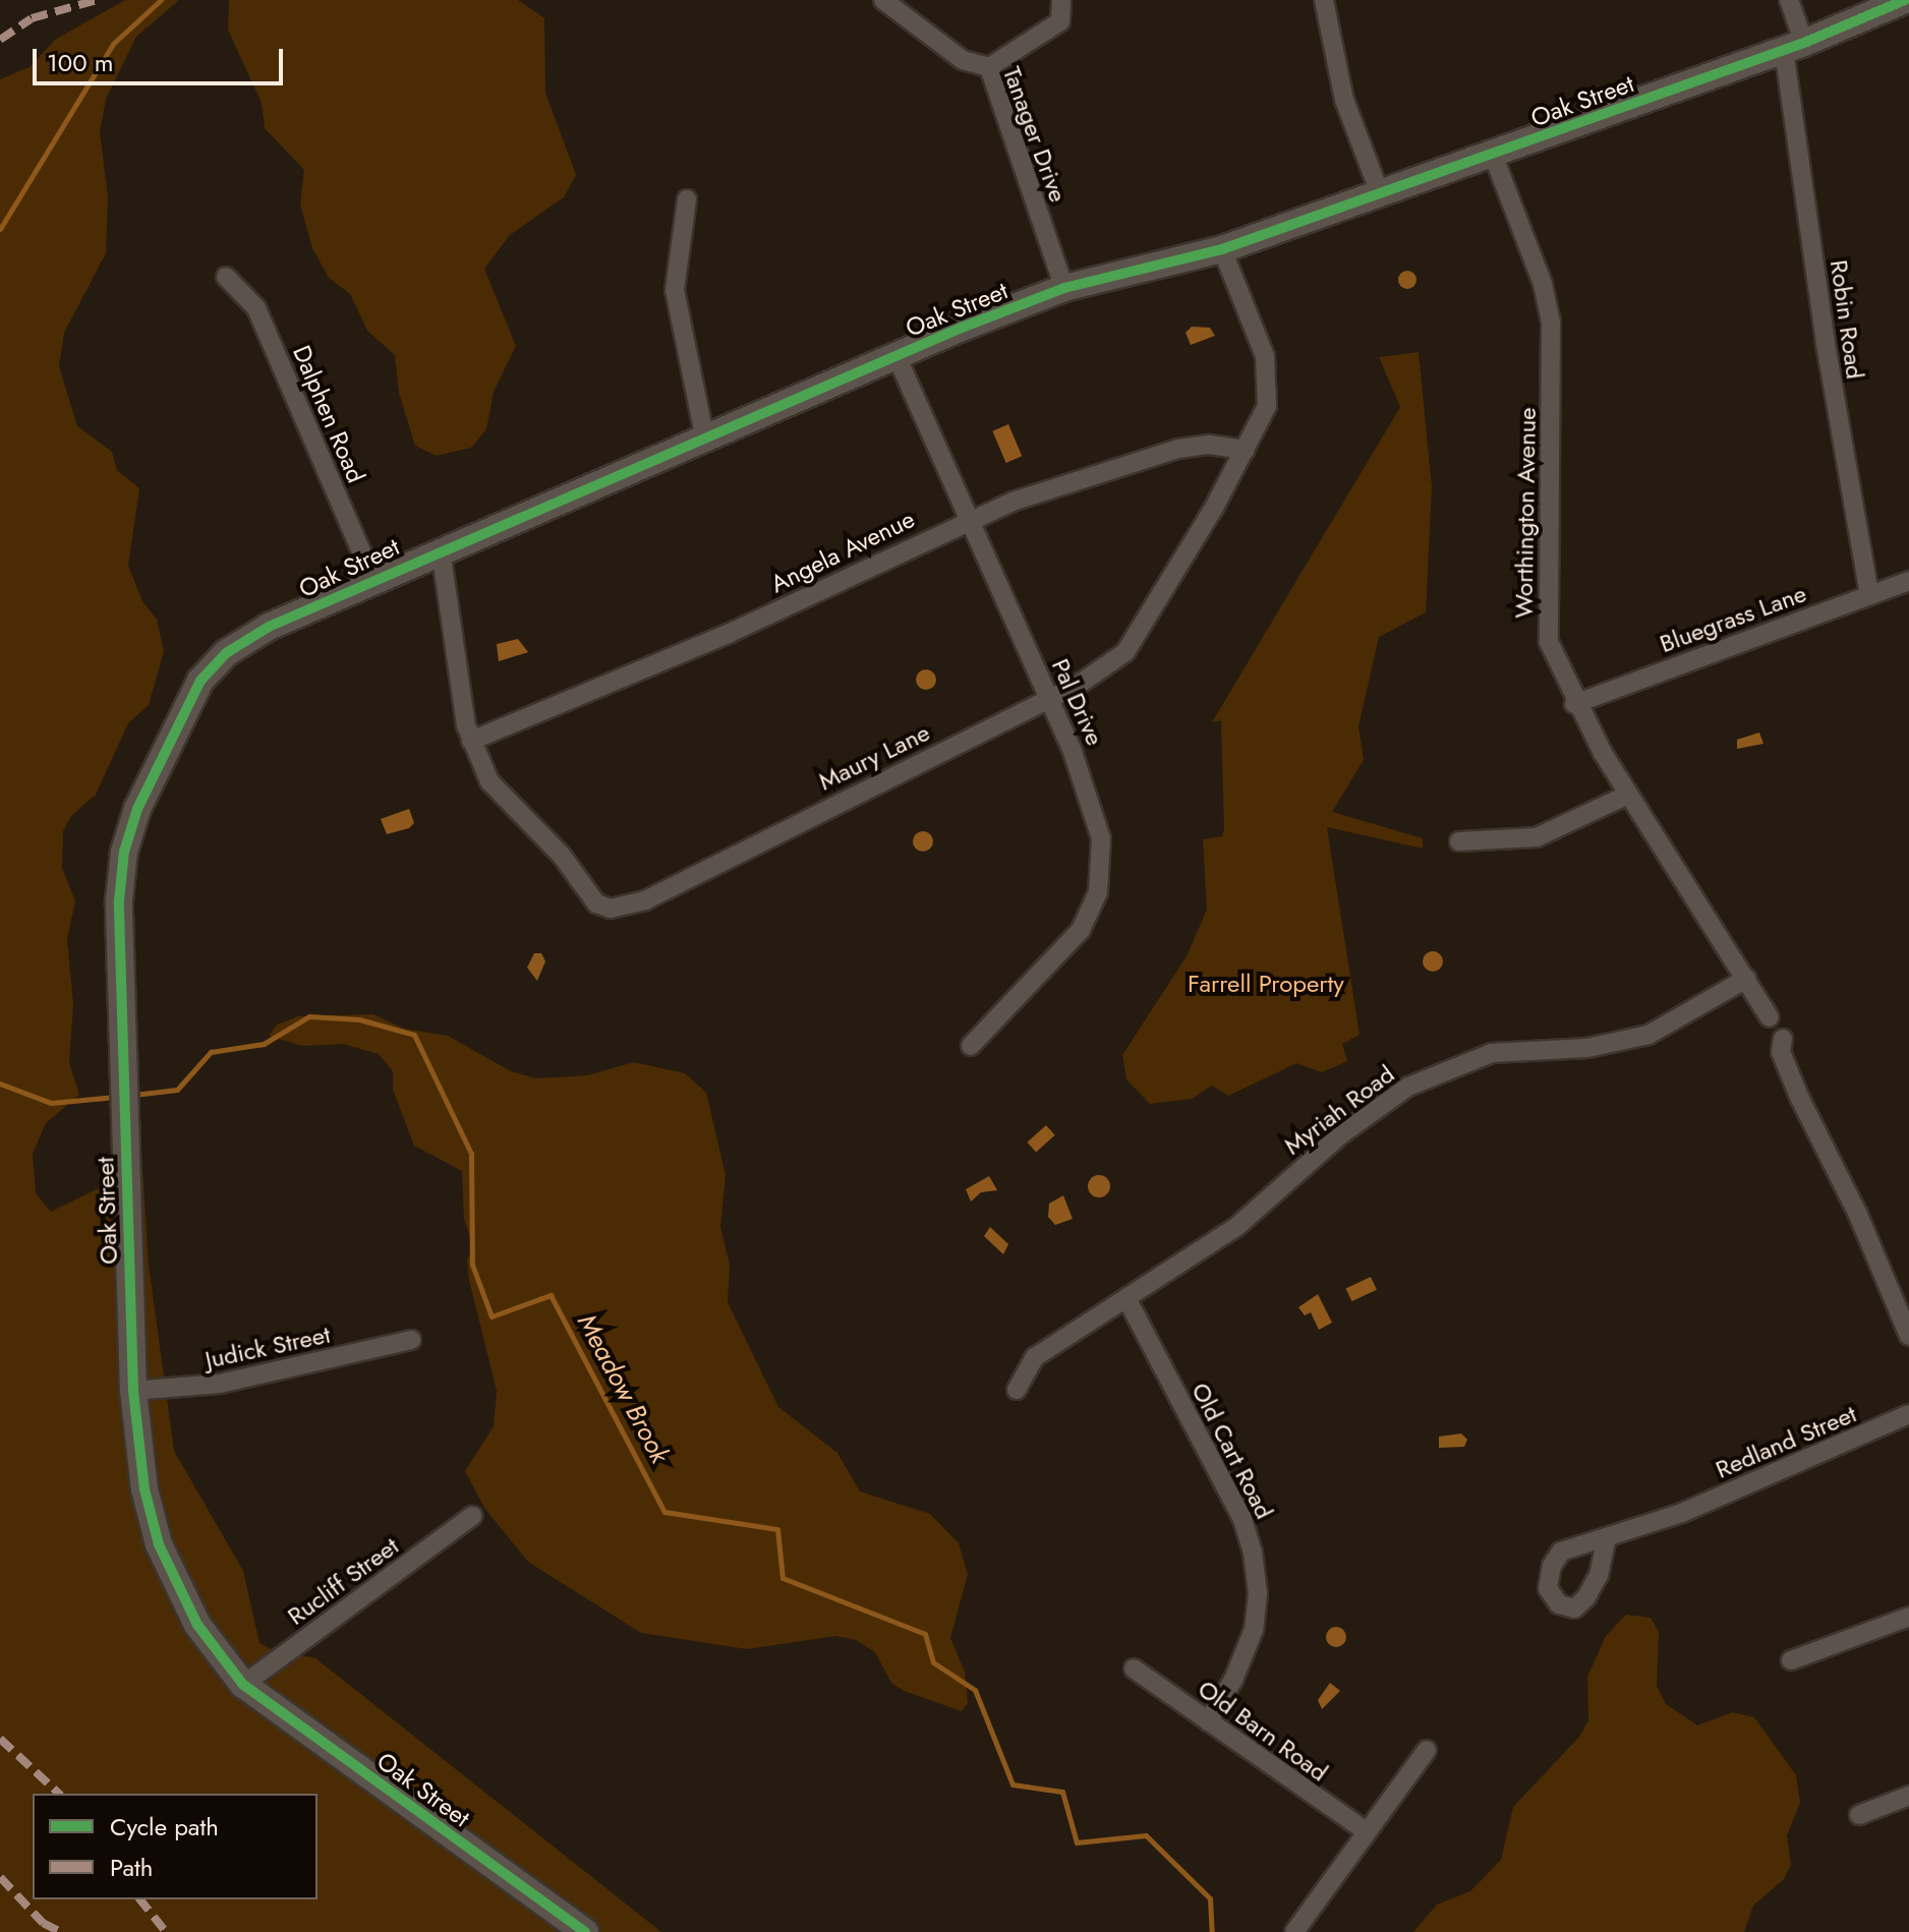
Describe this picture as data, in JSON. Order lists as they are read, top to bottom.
{
  "streets": {
    "street": [
      "Oak Street",
      "Tanager Drive",
      "Robin Road",
      "Dalphen Road",
      "Worthington Avenue",
      "Angela Avenue",
      "Bluegrass Lane",
      "Pal Drive",
      "Maury Lane",
      "Myriah Road",
      "Judick Street",
      "Redland Street",
      "Old Cart Road",
      "Rucliff Street",
      "Old Barn Road"
    ]
  },
  "crossings": [
    ["Oak Street", "Tanager Drive"],
    ["Oak Street", "Robin Road"],
    ["Oak Street", "Dalphen Road"],
    ["Oak Street", "Worthington Avenue"],
    ["Oak Street", "Pal Drive"],
    ["Oak Street", "Maury Lane"],
    ["Oak Street", "Judick Street"],
    ["Oak Street", "Rucliff Street"],
    ["Robin Road", "Bluegrass Lane"],
    ["Worthington Avenue", "Bluegrass Lane"],
    ["Worthington Avenue", "Myriah Road"],
    ["Angela Avenue", "Pal Drive"],
    ["Angela Avenue", "Maury Lane"],
    ["Pal Drive", "Maury Lane"],
    ["Myriah Road", "Old Cart Road"],
    ["Old Cart Road", "Old Barn Road"]
  ],
  "water": ["Meadow Brook"],
  "parks": ["Farrell Property"],
  "legend": ["Cycle path", "Path"],
  "scale_bar": "100 m"
}
